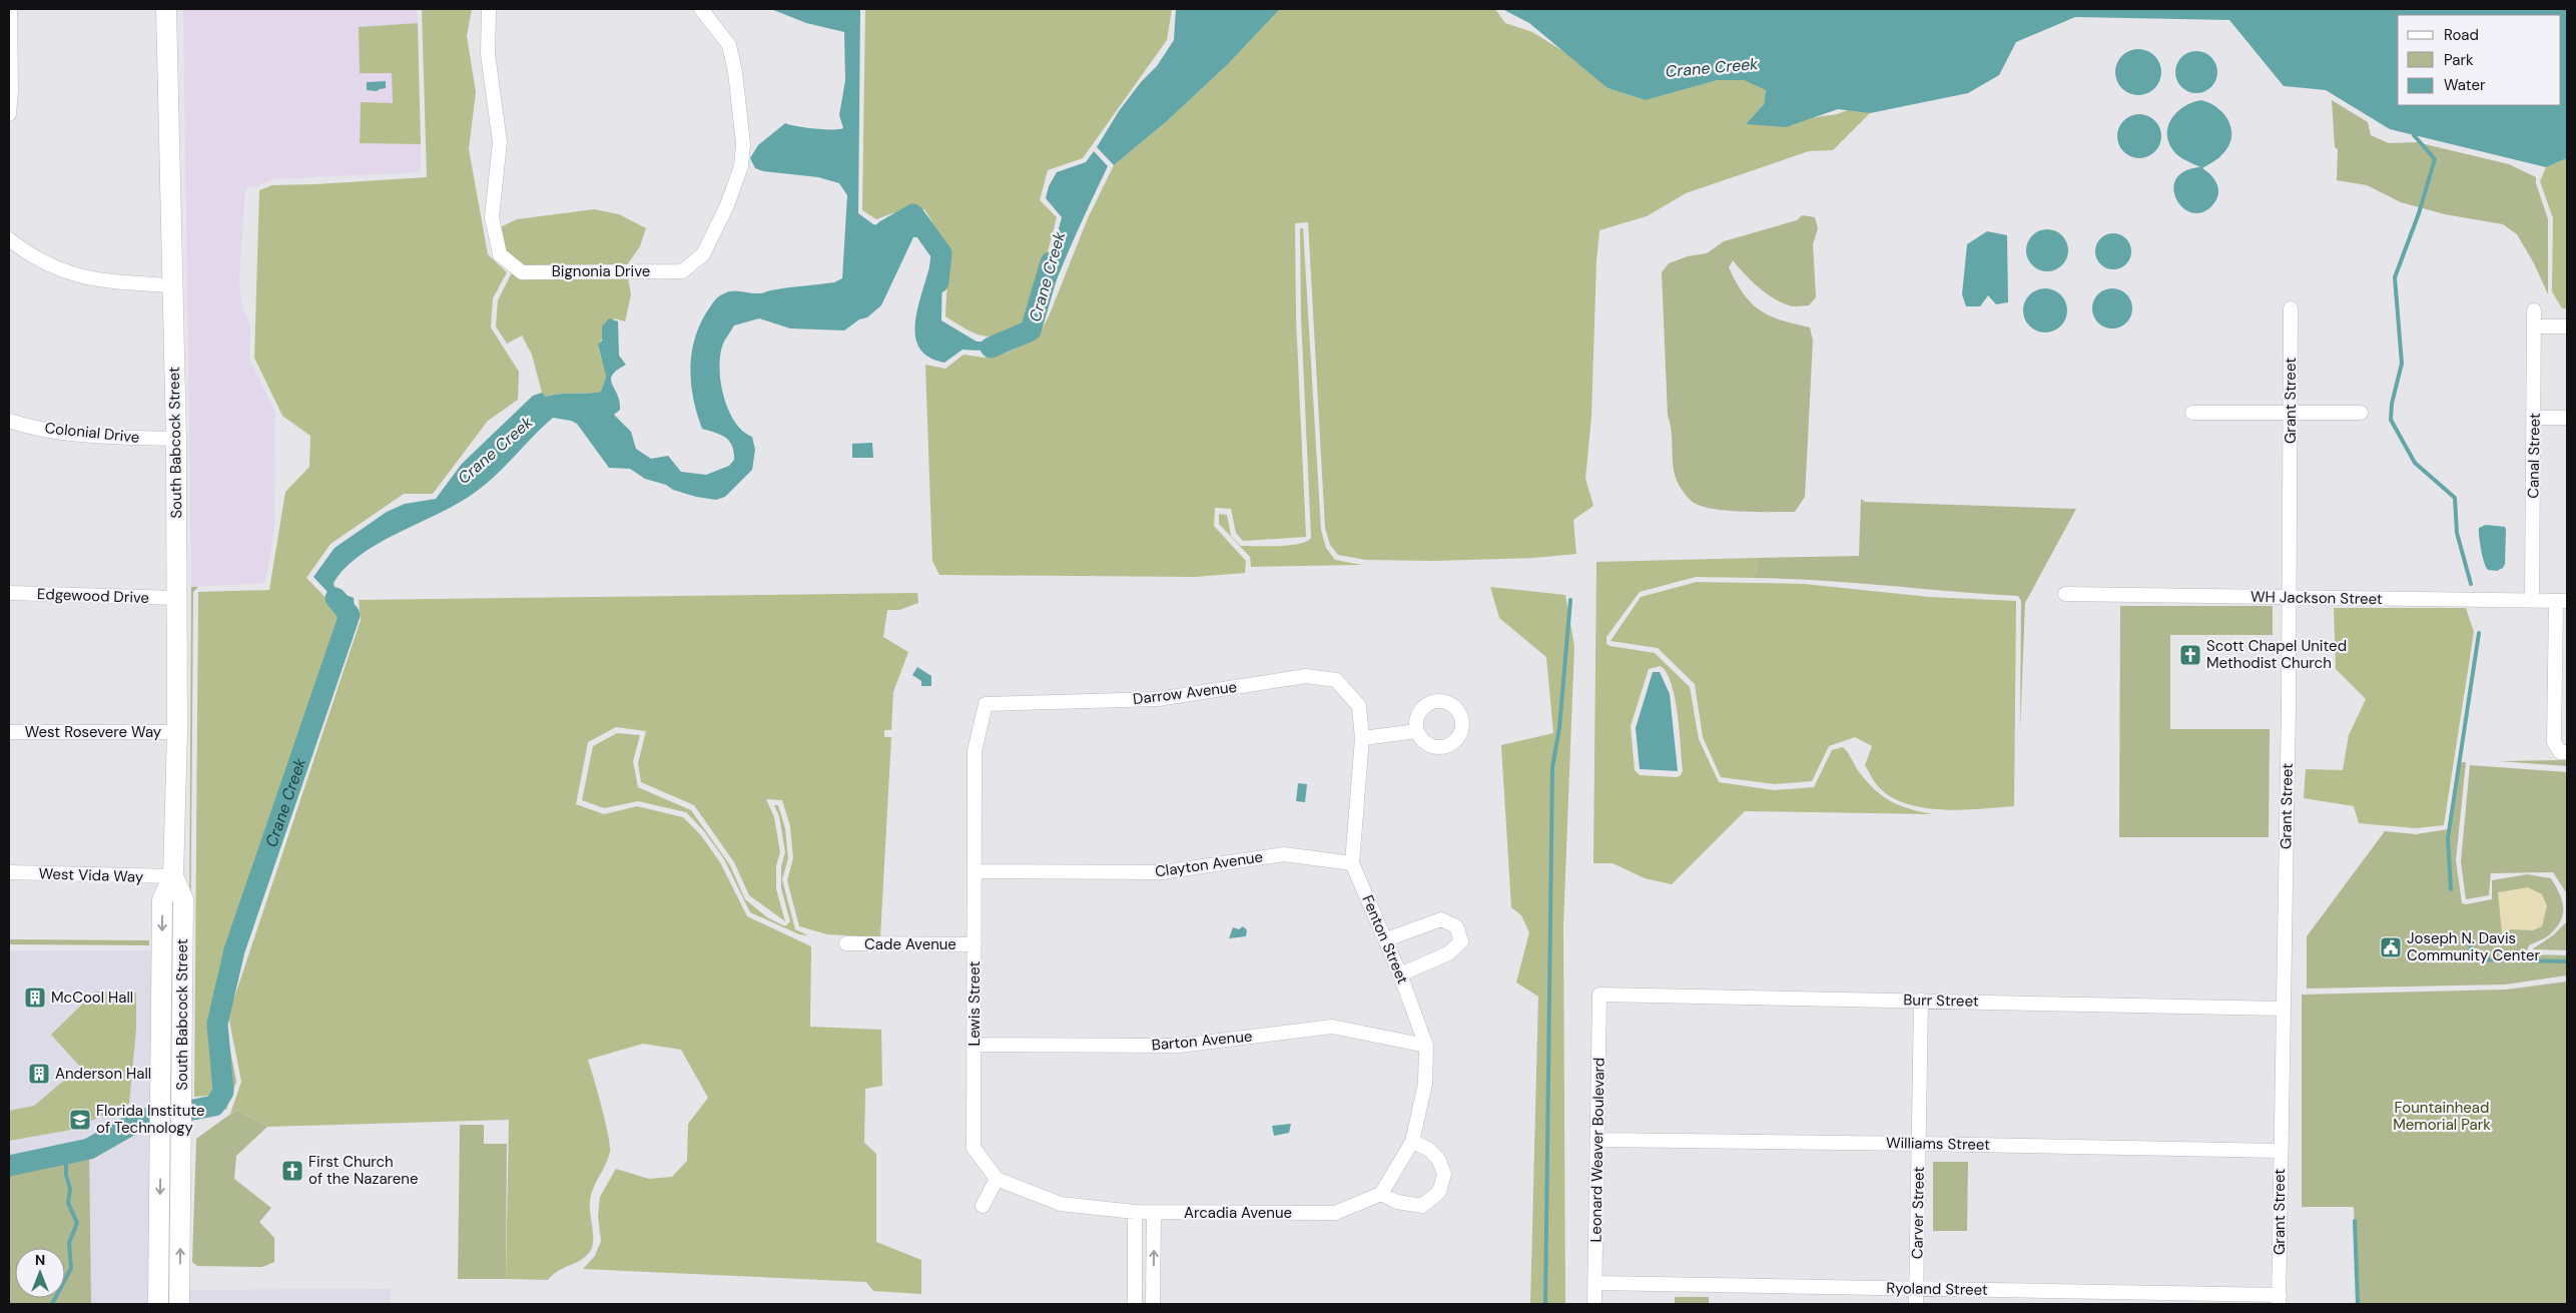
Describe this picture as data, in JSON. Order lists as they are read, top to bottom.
{
  "streets": {
    "main road": ["South Babcock Street"],
    "street": [
      "Bignonia Drive",
      "Grant Street",
      "Colonial Drive",
      "Canal Street",
      "Edgewood Drive",
      "WH Jackson Street",
      "Darrow Avenue",
      "West Rosevere Way",
      "Clayton Avenue",
      "West Vida Way",
      "Fenton Street",
      "Cade Avenue",
      "Burr Street",
      "Lewis Street",
      "Barton Avenue",
      "Williams Street",
      "Leonard Weaver Boulevard",
      "Arcadia Avenue",
      "Carver Street",
      "Ryoland Street"
    ]
  },
  "crossings": [
    ["Grant Street", "WH Jackson Street"],
    ["Grant Street", "Burr Street"],
    ["Grant Street", "Williams Street"],
    ["Grant Street", "Ryoland Street"],
    ["Colonial Drive", "South Babcock Street"],
    ["South Babcock Street", "Edgewood Drive"],
    ["South Babcock Street", "West Rosevere Way"],
    ["South Babcock Street", "West Vida Way"],
    ["Canal Street", "WH Jackson Street"],
    ["Darrow Avenue", "Fenton Street"],
    ["Darrow Avenue", "Lewis Street"],
    ["Clayton Avenue", "Fenton Street"],
    ["Clayton Avenue", "Lewis Street"],
    ["Fenton Street", "Barton Avenue"],
    ["Fenton Street", "Arcadia Avenue"],
    ["Cade Avenue", "Lewis Street"],
    ["Burr Street", "Leonard Weaver Boulevard"],
    ["Burr Street", "Carver Street"],
    ["Lewis Street", "Barton Avenue"],
    ["Lewis Street", "Arcadia Avenue"],
    ["Williams Street", "Leonard Weaver Boulevard"],
    ["Williams Street", "Carver Street"],
    ["Leonard Weaver Boulevard", "Ryoland Street"],
    ["Carver Street", "Ryoland Street"]
  ],
  "water": ["Crane Creek"],
  "parks": ["Fountainhead Memorial Park"],
  "places": {
    "church": ["Scott Chapel United Methodist Church", "First Church of the Nazarene"],
    "public building": ["Joseph N. Davis Community Center"],
    "building": ["McCool Hall", "Anderson Hall"],
    "school or university": ["Florida Institute of Technology"]
  },
  "legend": ["Road", "Park", "Water"],
  "north": "top"
}
